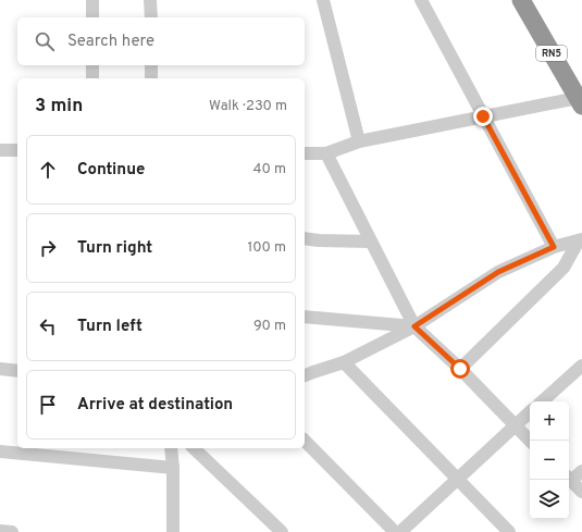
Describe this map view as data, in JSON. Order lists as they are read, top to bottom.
{
  "streets": {
    "highway": ["RN5"]
  },
  "page": {
    "search": "Search here",
    "heading": ["3 min", "Walk · 230 m"],
    "list": [
      ["Continue", "40 m"],
      ["Turn right", "100 m"],
      ["Turn left", "90 m"],
      "Arrive at destination"
    ],
    "map_buttons": ["+", "−"]
  }
}
